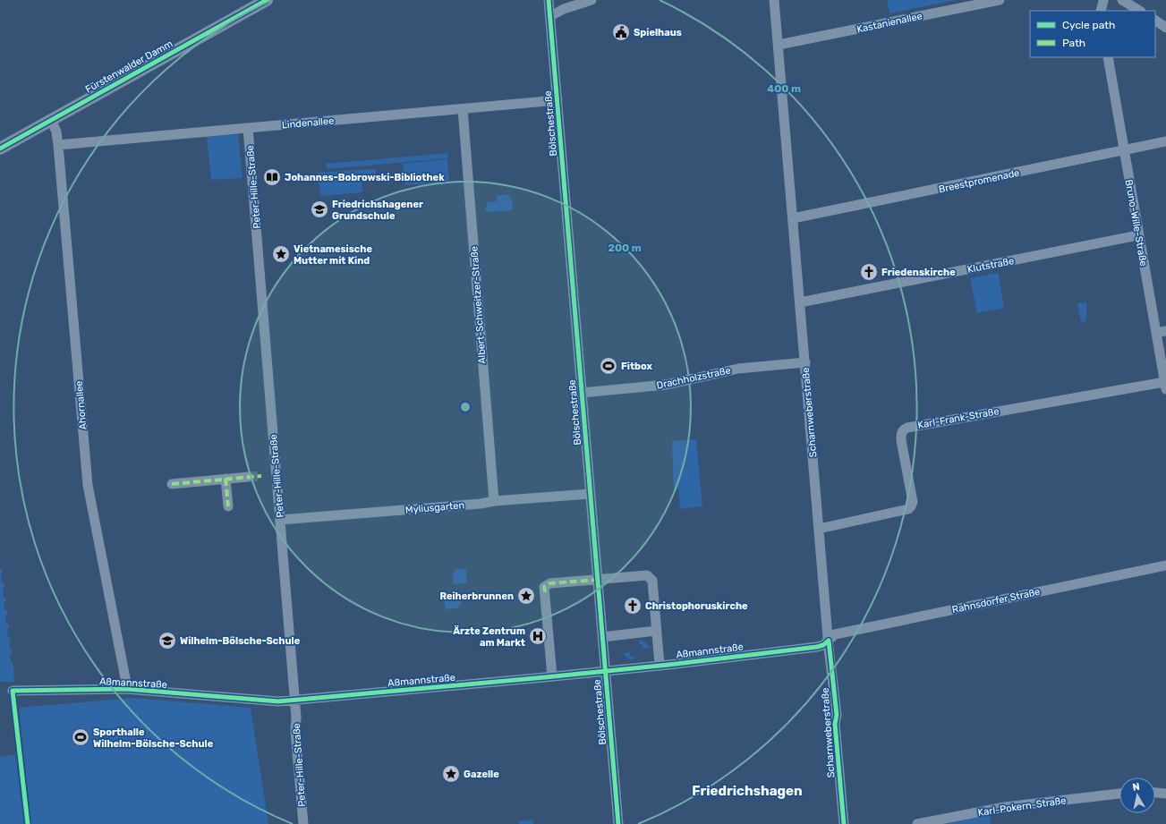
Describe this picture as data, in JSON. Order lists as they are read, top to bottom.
{
  "streets": {
    "main road": ["Fürstenwalder Damm"],
    "street": [
      "Kastanienallee",
      "Lindenallee",
      "Bölschestraße",
      "Breestpromenade",
      "Peter-Hille-Straße",
      "Bruno-Wille-Straße",
      "Klutstraße",
      "Albert-Schweitzer-Straße",
      "Drachholzstraße",
      "Ahornallee",
      "Scharnweberstraße",
      "Karl-Frank-Straße",
      "Myliusgarten",
      "Rahnsdorfer Straße",
      "Aßmannstraße",
      "Karl-Pokern-Straße"
    ]
  },
  "crossings": [
    ["Kastanienallee", "Scharnweberstraße"],
    ["Fürstenwalder Damm", "Ahornallee"],
    ["Lindenallee", "Bölschestraße"],
    ["Lindenallee", "Peter-Hille-Straße"],
    ["Lindenallee", "Albert-Schweitzer-Straße"],
    ["Lindenallee", "Ahornallee"],
    ["Bölschestraße", "Drachholzstraße"],
    ["Bölschestraße", "Myliusgarten"],
    ["Bölschestraße", "Aßmannstraße"],
    ["Breestpromenade", "Bruno-Wille-Straße"],
    ["Breestpromenade", "Scharnweberstraße"],
    ["Peter-Hille-Straße", "Myliusgarten"],
    ["Peter-Hille-Straße", "Aßmannstraße"],
    ["Bruno-Wille-Straße", "Klutstraße"],
    ["Bruno-Wille-Straße", "Karl-Frank-Straße"],
    ["Klutstraße", "Scharnweberstraße"],
    ["Albert-Schweitzer-Straße", "Myliusgarten"],
    ["Drachholzstraße", "Scharnweberstraße"],
    ["Ahornallee", "Aßmannstraße"],
    ["Scharnweberstraße", "Karl-Frank-Straße"],
    ["Scharnweberstraße", "Rahnsdorfer Straße"],
    ["Scharnweberstraße", "Aßmannstraße"],
    ["Rahnsdorfer Straße", "Aßmannstraße"]
  ],
  "districts": ["Friedrichshagen"],
  "places": {
    "public building": ["Spielhaus"],
    "library": ["Johannes-Bobrowski-Bibliothek"],
    "school or university": ["Friedrichshagener Grundschule", "Wilhelm-Bölsche-Schule"],
    "place": ["Vietnamesische Mutter mit Kind", "Reiherbrunnen", "Gazelle"],
    "church": ["Friedenskirche", "Christophoruskirche"],
    "sports": ["Fitbox", "Sporthalle Wilhelm-Bölsche-Schule"],
    "hospital": ["Ärzte Zentrum am Markt"]
  },
  "legend": ["Cycle path", "Path"],
  "north": "top",
  "rings": ["400 m", "200 m"]
}
